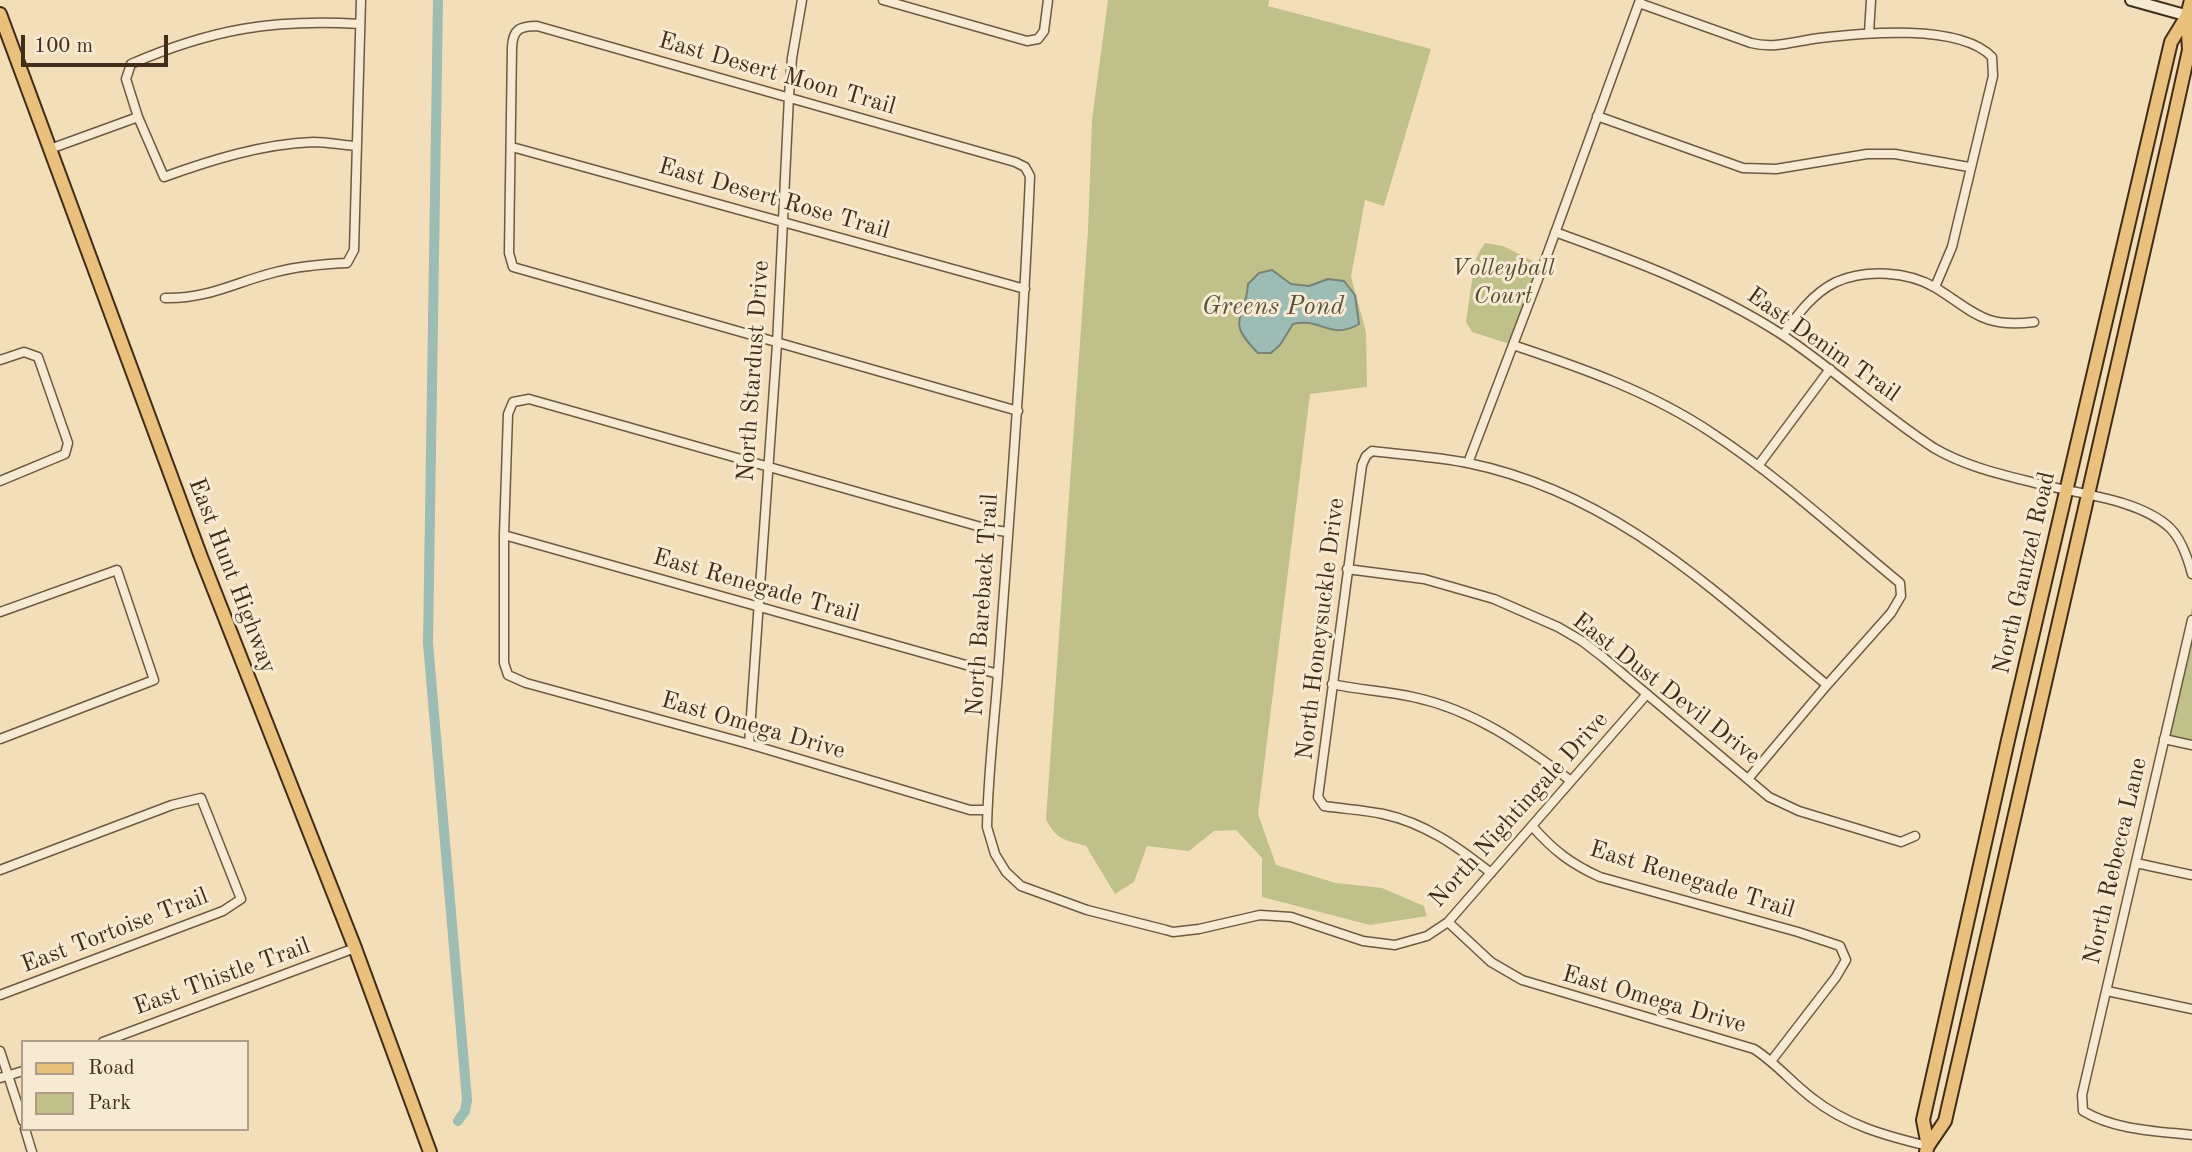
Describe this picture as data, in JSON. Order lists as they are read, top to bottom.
{
  "streets": {
    "main road": ["North Gantzel Road", "East Hunt Highway"],
    "street": [
      "East Desert Moon Trail",
      "East Desert Rose Trail",
      "East Denim Trail",
      "North Stardust Drive",
      "East Renegade Trail",
      "North Bareback Trail",
      "North Honeysuckle Drive",
      "East Dust Devil Drive",
      "East Omega Drive",
      "North Nightingale Drive",
      "North Rebecca Lane",
      "East Tortoise Trail",
      "East Thistle Trail"
    ]
  },
  "crossings": [
    ["East Desert Moon Trail", "East Desert Rose Trail"],
    ["East Desert Moon Trail", "North Stardust Drive"],
    ["East Desert Moon Trail", "North Bareback Trail"],
    ["East Desert Rose Trail", "North Stardust Drive"],
    ["East Desert Rose Trail", "North Bareback Trail"],
    ["East Denim Trail", "North Gantzel Road"],
    ["North Stardust Drive", "East Renegade Trail"],
    ["North Stardust Drive", "East Omega Drive"],
    ["North Gantzel Road", "East Omega Drive"],
    ["East Hunt Highway", "East Thistle Trail"],
    ["East Renegade Trail", "North Bareback Trail"],
    ["East Renegade Trail", "East Omega Drive"],
    ["East Renegade Trail", "North Nightingale Drive"],
    ["North Bareback Trail", "East Omega Drive"],
    ["North Bareback Trail", "North Nightingale Drive"],
    ["North Honeysuckle Drive", "East Dust Devil Drive"],
    ["North Honeysuckle Drive", "North Nightingale Drive"],
    ["East Dust Devil Drive", "North Nightingale Drive"],
    ["East Omega Drive", "North Nightingale Drive"]
  ],
  "water": ["Greens Pond"],
  "parks": ["Volleyball Court"],
  "legend": ["Road", "Park"],
  "scale_bar": "100 m"
}
